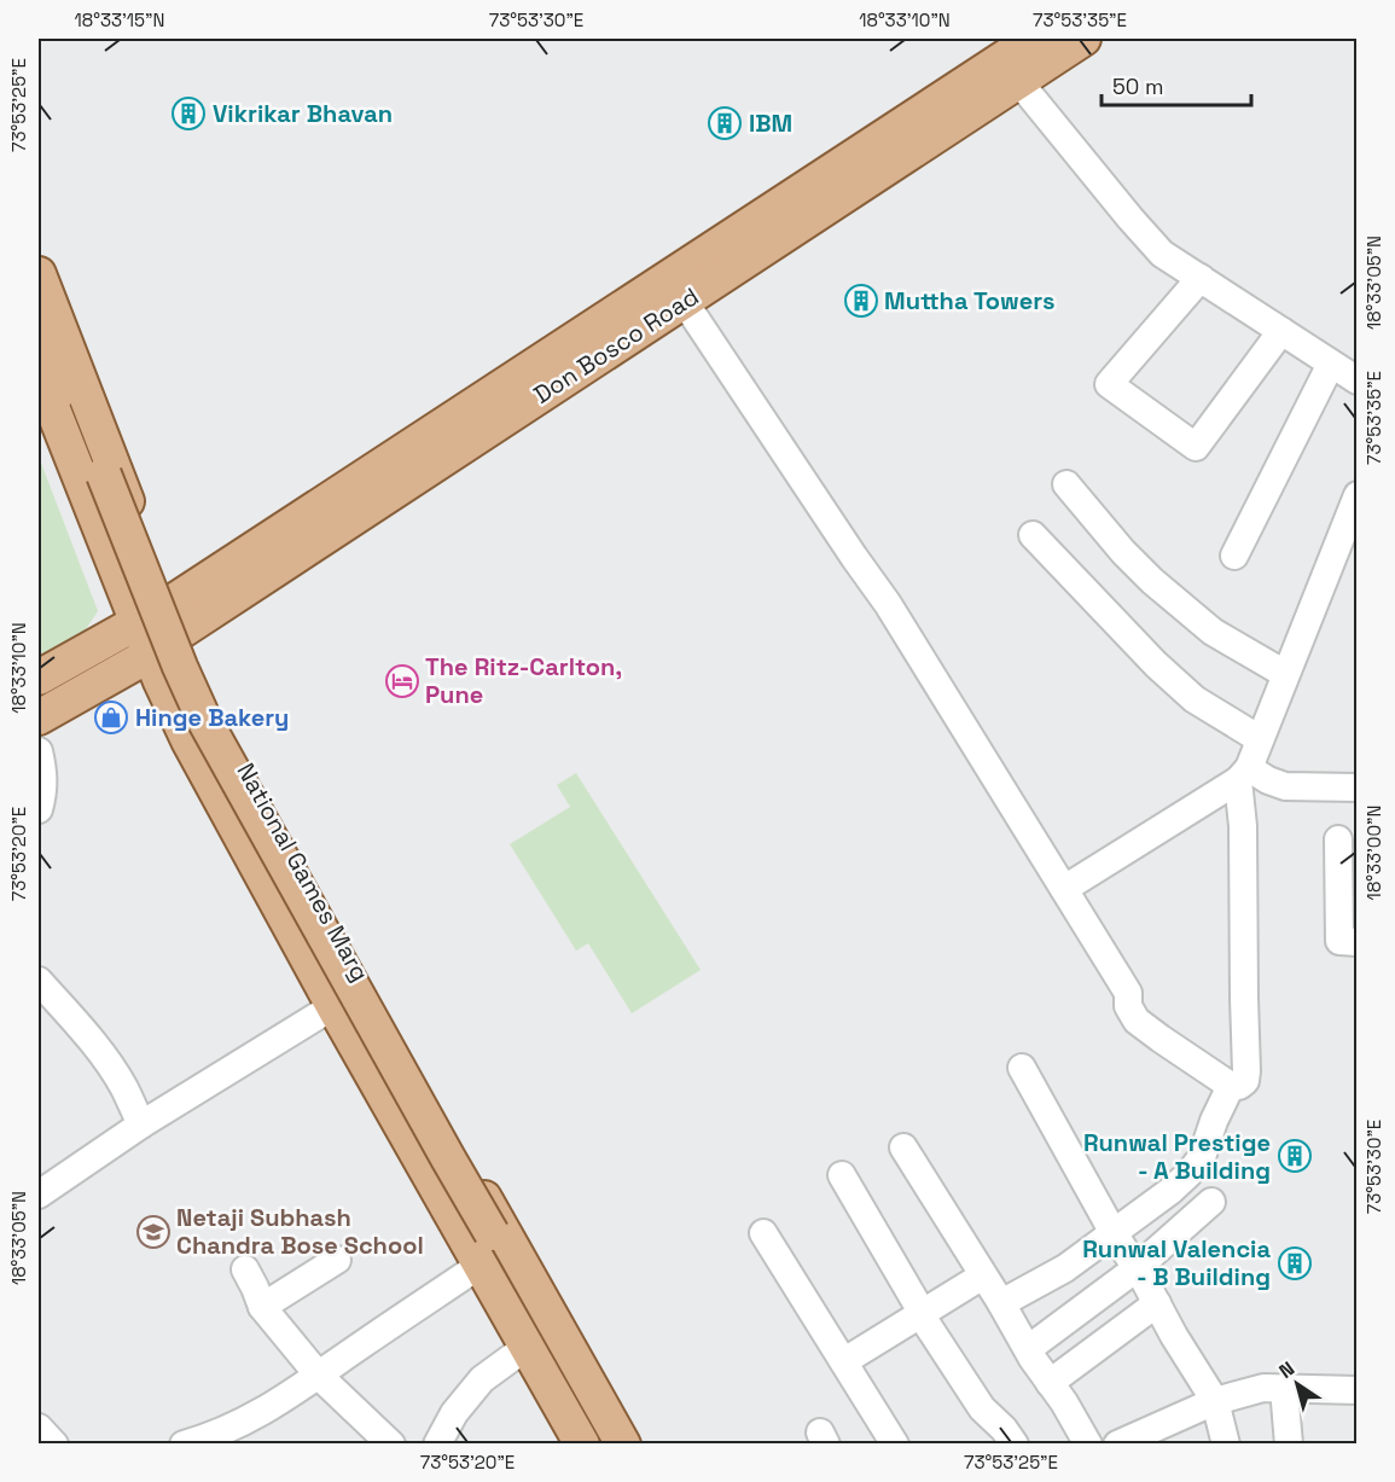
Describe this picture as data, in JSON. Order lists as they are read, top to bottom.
{
  "streets": {
    "main road": ["Don Bosco Road", "National Games Marg"]
  },
  "crossings": [
    ["Don Bosco Road", "National Games Marg"]
  ],
  "places": {
    "building": [
      "Vikrikar Bhavan",
      "IBM",
      "Muttha Towers",
      "Runwal Prestige - A Building",
      "Runwal Valencia - B Building"
    ],
    "hotel": ["The Ritz-Carlton, Pune"],
    "shop": ["Hinge Bakery"],
    "school or university": ["Netaji Subhash Chandra Bose School"]
  },
  "scale_bar": "50 m",
  "north": "top left",
  "coordinates": [
    "18°33'15\"N",
    "73°53'30\"E",
    "18°33'10\"N",
    "73°53'35\"E",
    "73°53'25\"E",
    "18°33'05\"N",
    "18°33'00\"N",
    "73°53'20\"E"
  ]
}
